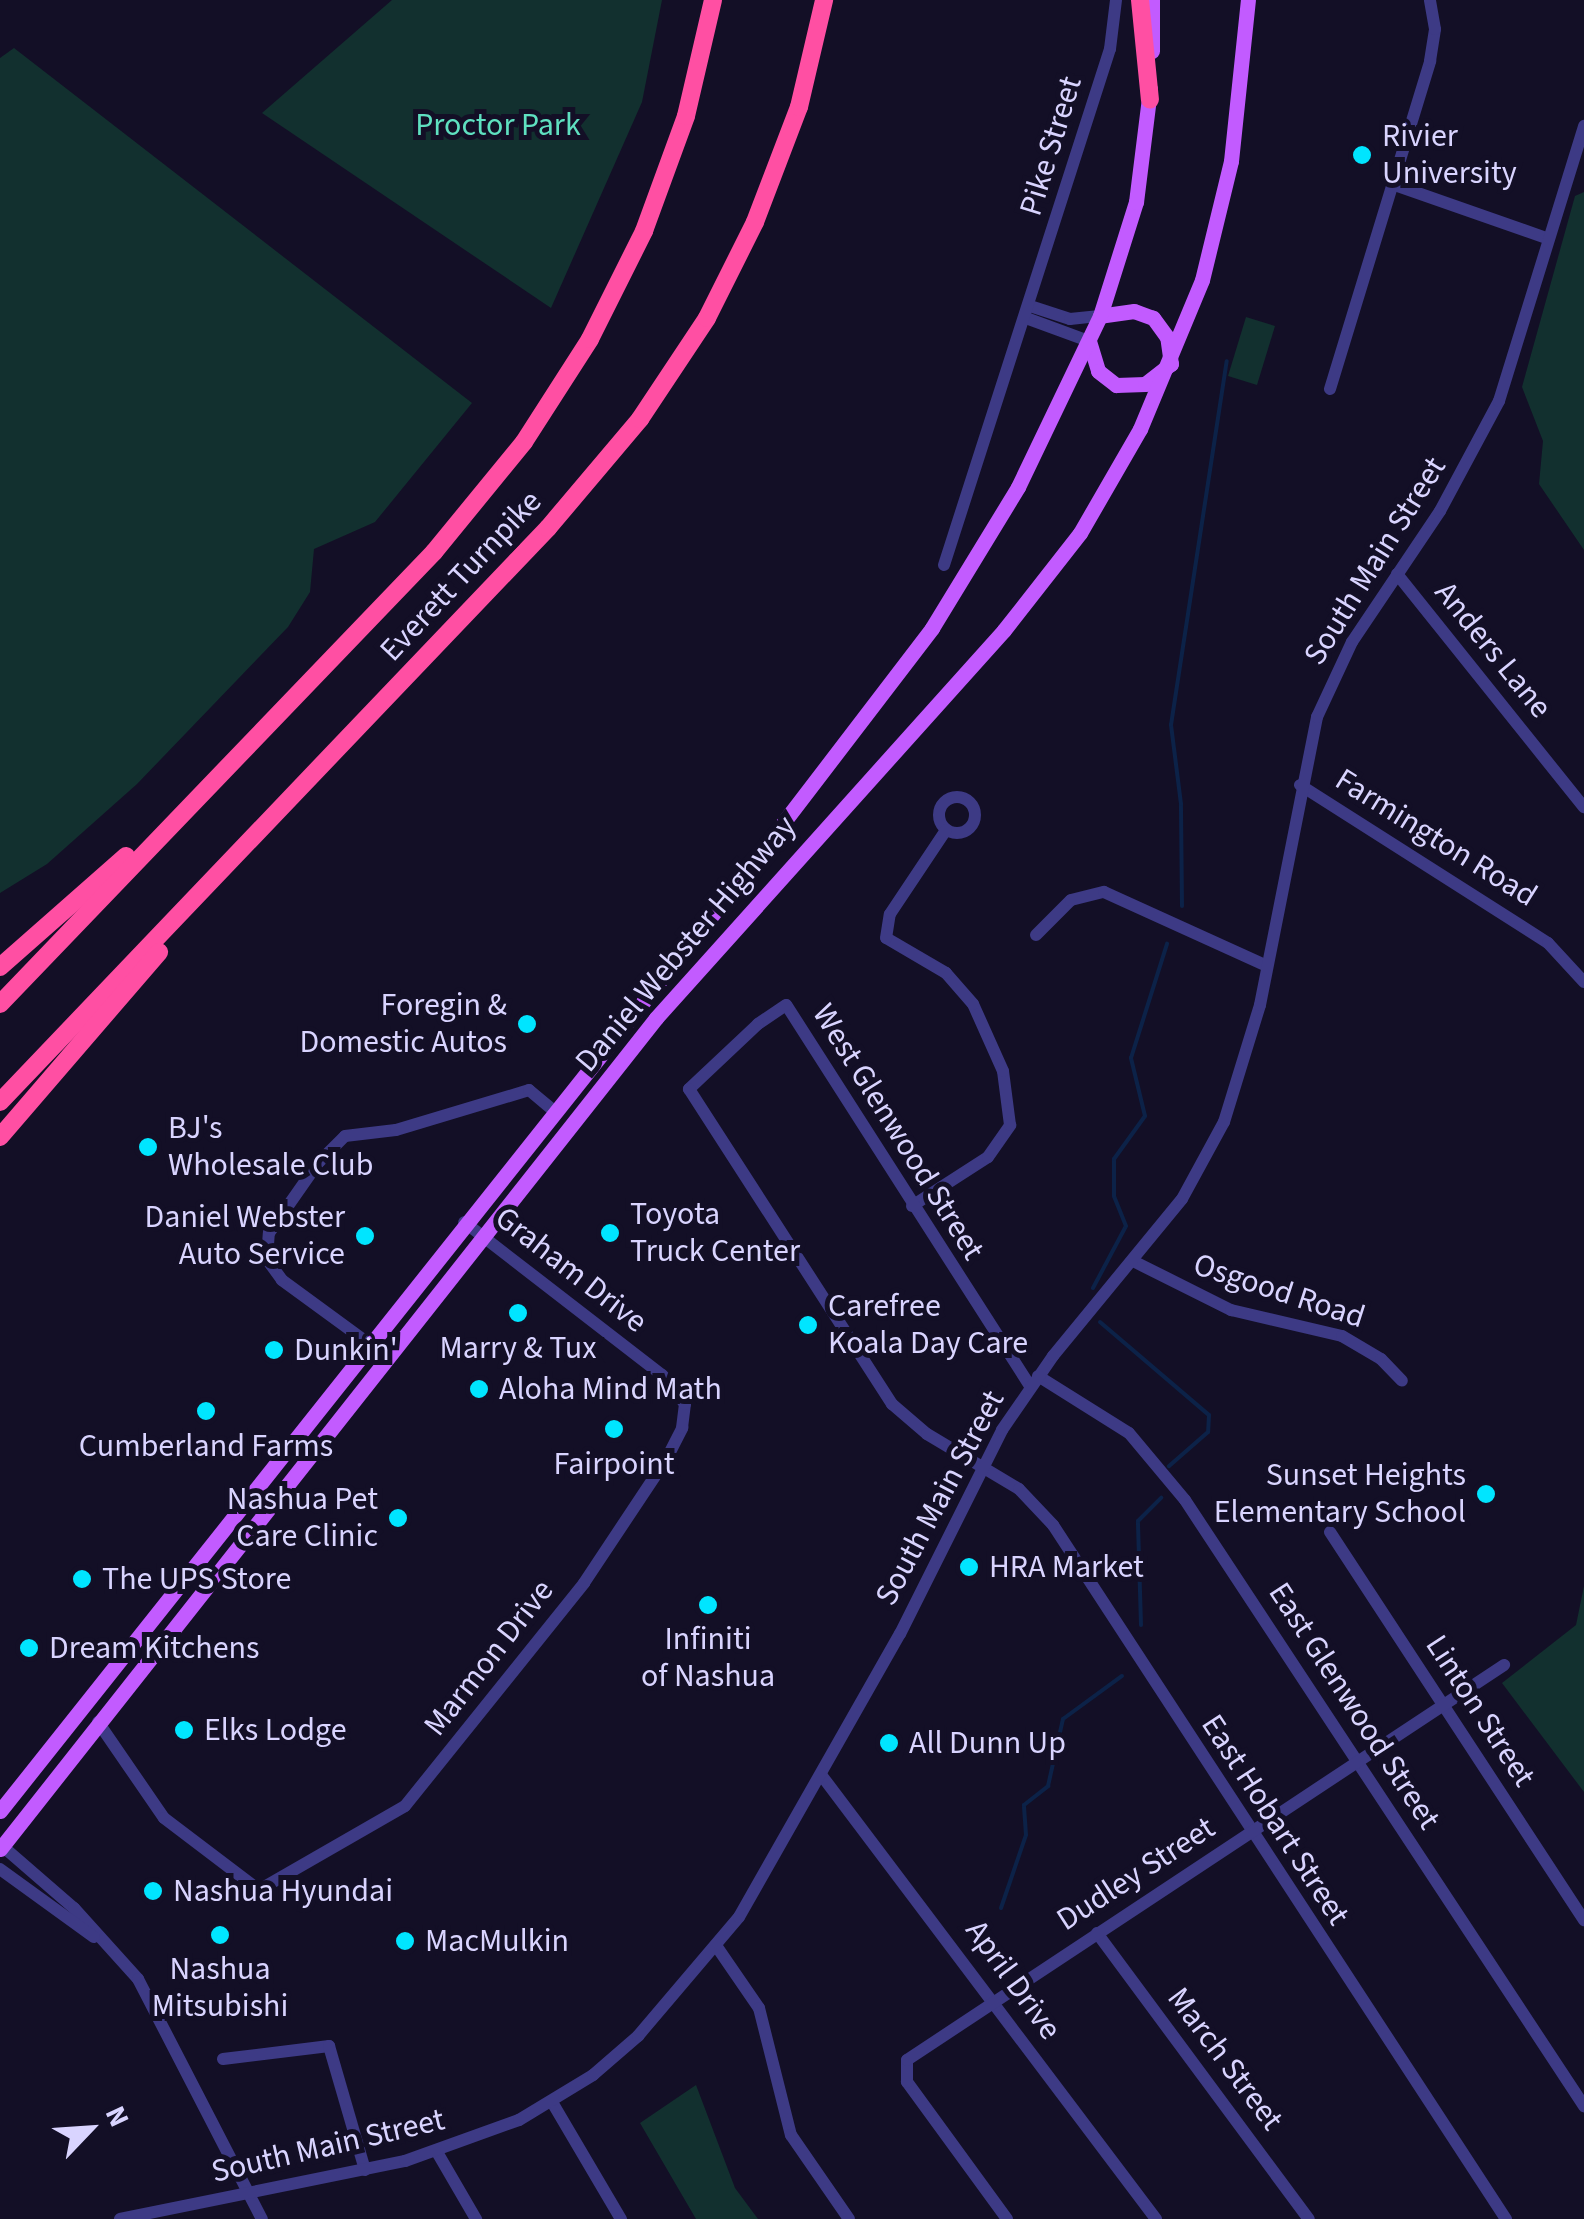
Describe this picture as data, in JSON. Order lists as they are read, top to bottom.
{
  "streets": {
    "highway": ["Everett Turnpike"],
    "main road": ["Daniel Webster Highway"],
    "street": [
      "Pike Street",
      "South Main Street",
      "Anders Lane",
      "Farmington Road",
      "West Glenwood Street",
      "Graham Drive",
      "Osgood Road",
      "Marmon Drive",
      "East Glenwood Street",
      "Linton Street",
      "East Hobart Street",
      "Dudley Street",
      "April Drive",
      "March Street"
    ]
  },
  "crossings": [
    ["South Main Street", "Anders Lane"],
    ["South Main Street", "Farmington Road"],
    ["South Main Street", "West Glenwood Street"],
    ["South Main Street", "Osgood Road"],
    ["South Main Street", "East Glenwood Street"],
    ["South Main Street", "East Hobart Street"],
    ["South Main Street", "April Drive"],
    ["Daniel Webster Highway", "Graham Drive"],
    ["Daniel Webster Highway", "Marmon Drive"],
    ["West Glenwood Street", "East Glenwood Street"],
    ["West Glenwood Street", "East Hobart Street"],
    ["Graham Drive", "Marmon Drive"],
    ["East Glenwood Street", "Dudley Street"],
    ["Linton Street", "Dudley Street"],
    ["East Hobart Street", "Dudley Street"],
    ["Dudley Street", "April Drive"],
    ["Dudley Street", "March Street"]
  ],
  "parks": ["Proctor Park"],
  "places": [
    "Rivier University",
    "Foregin & Domestic Autos",
    "BJ's Wholesale Club",
    "Toyota Truck Center",
    "Daniel Webster Auto Service",
    "Marry & Tux",
    "Carefree Koala Day Care",
    "Dunkin'",
    "Aloha Mind Math",
    "Cumberland Farms",
    "Fairpoint",
    "Sunset Heights Elementary School",
    "Nashua Pet Care Clinic",
    "HRA Market",
    "The UPS Store",
    "Infiniti of Nashua",
    "Dream Kitchens",
    "Elks Lodge",
    "All Dunn Up",
    "Nashua Hyundai",
    "Nashua Mitsubishi",
    "MacMulkin"
  ],
  "north": "top right"
}
